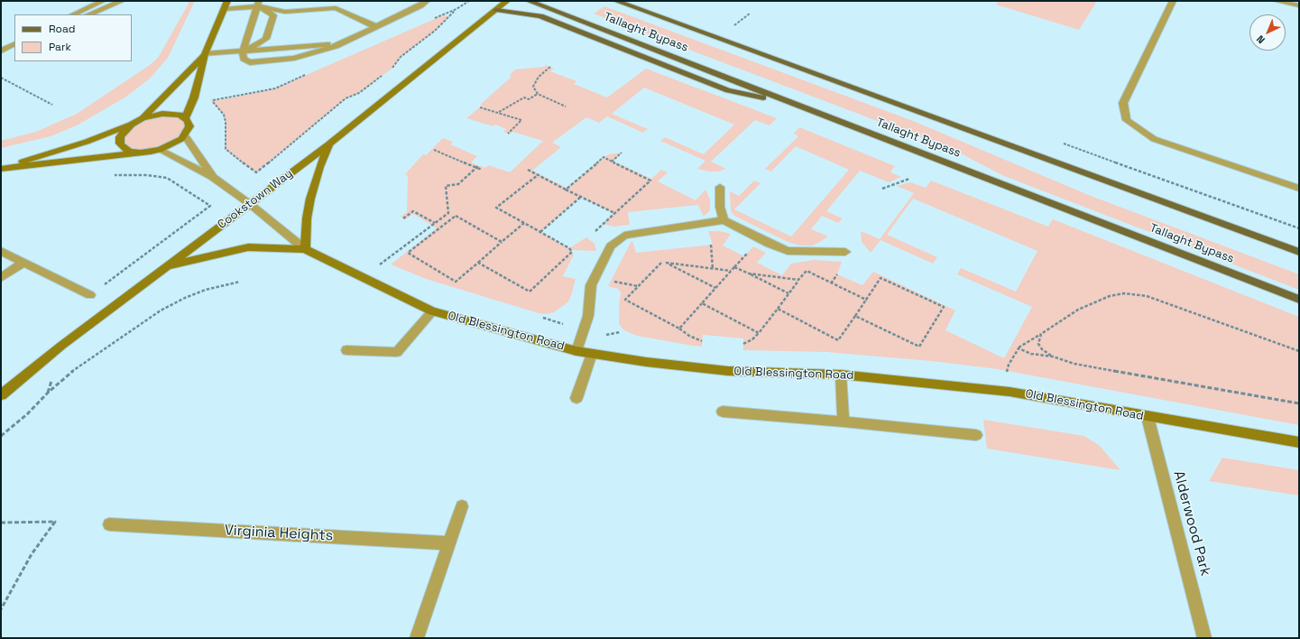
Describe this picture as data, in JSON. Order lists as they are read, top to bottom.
{
  "streets": {
    "main road": ["Tallaght Bypass"],
    "street": [
      "Cookstown Way",
      "Old Blessington Road",
      "Alderwood Park",
      "Virginia Heights"
    ]
  },
  "crossings": [
    ["Old Blessington Road", "Alderwood Park"]
  ],
  "legend": ["Road", "Park"],
  "north": "bottom left"
}
